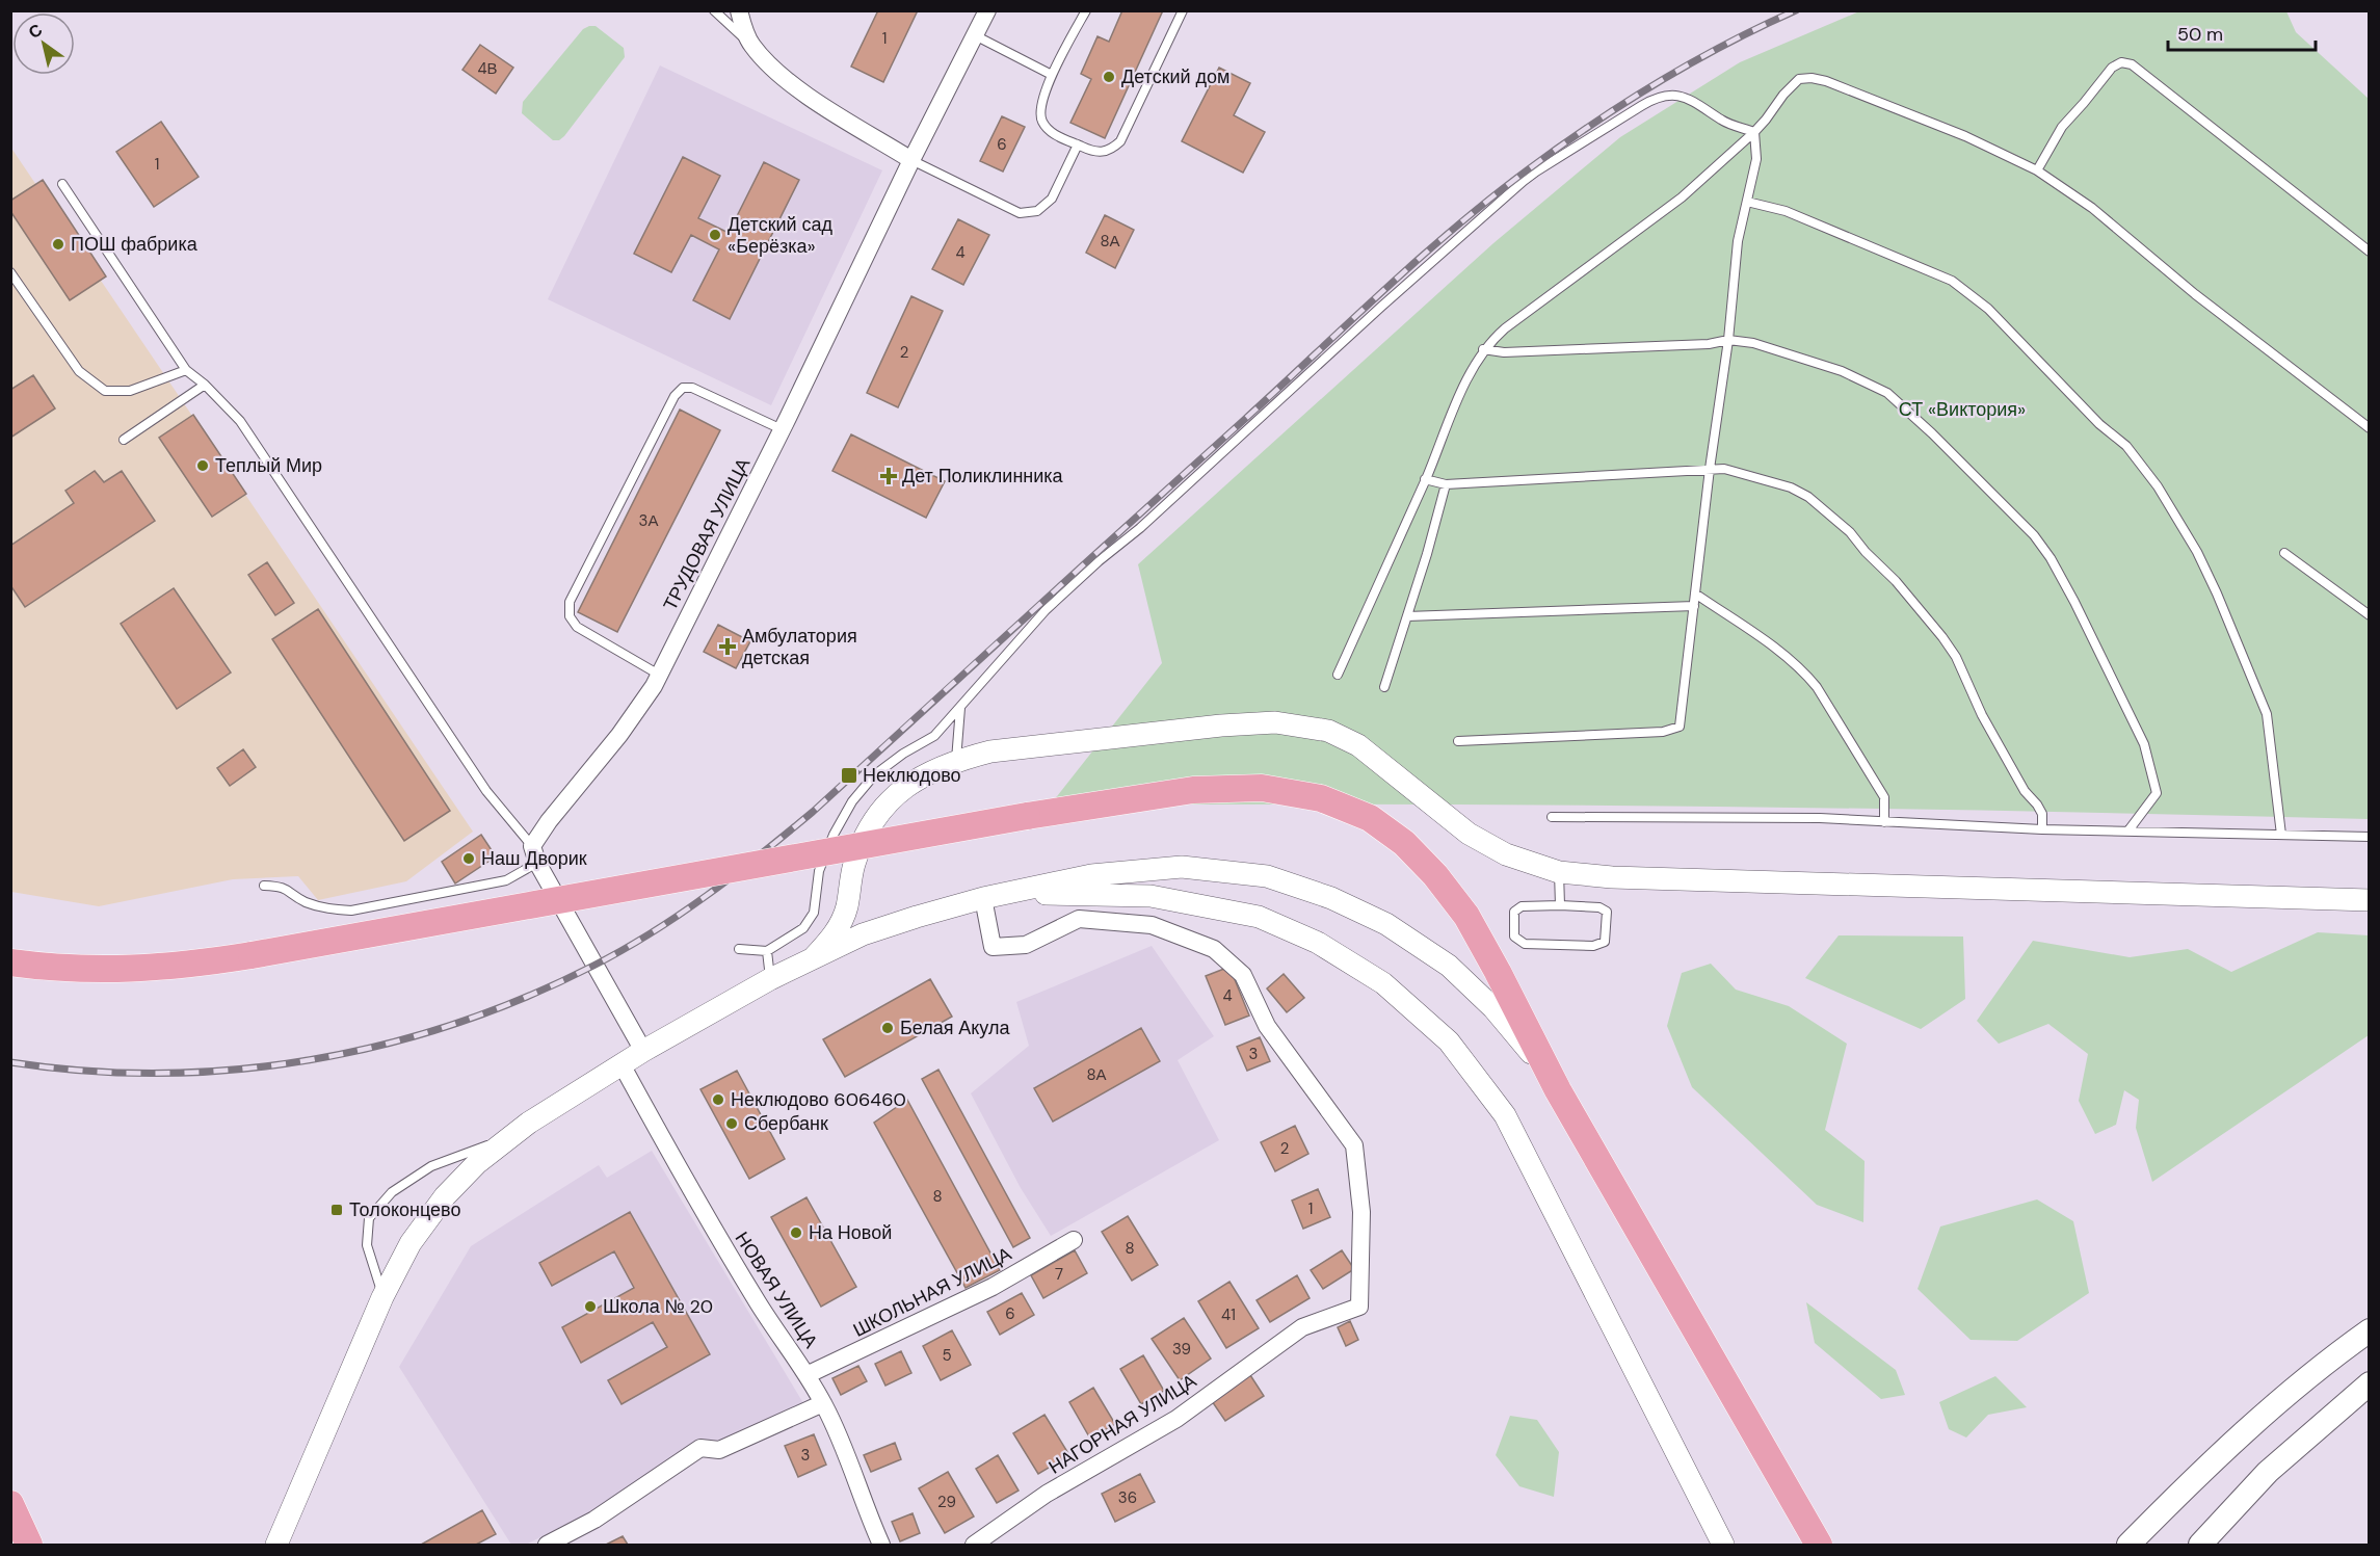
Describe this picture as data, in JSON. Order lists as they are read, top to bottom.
{
  "streets": {
    "street": [
      "ТРУДОВАЯ УЛИЦА",
      "НОВАЯ УЛИЦА",
      "ШКОЛЬНАЯ УЛИЦА",
      "НАГОРНАЯ УЛИЦА"
    ]
  },
  "crossings": [
    ["НОВАЯ УЛИЦА", "ШКОЛЬНАЯ УЛИЦА"]
  ],
  "parks": ["СТ «Виктория»"],
  "places": {
    "other": [
      "Детский дом",
      "Детский сад «Берёзка»",
      "ПОШ фабрика",
      "Теплый Мир",
      "Наш Дворик",
      "Белая Акула",
      "Неклюдово 606460",
      "Сбербанк",
      "На Новой",
      "Школа № 20"
    ],
    "health": ["Дет Поликлинника", "Амбулатория детская"],
    "transit": ["Неклюдово", "Толоконцево"]
  },
  "house_numbers": [
    "1",
    "4В",
    "6",
    "1",
    "8А",
    "4",
    "2",
    "3А",
    "4",
    "3",
    "8А",
    "2",
    "8",
    "1",
    "8",
    "7",
    "6",
    "41",
    "39",
    "5",
    "3",
    "36",
    "29"
  ],
  "scale_bar": "50 m",
  "north": "top left"
}
